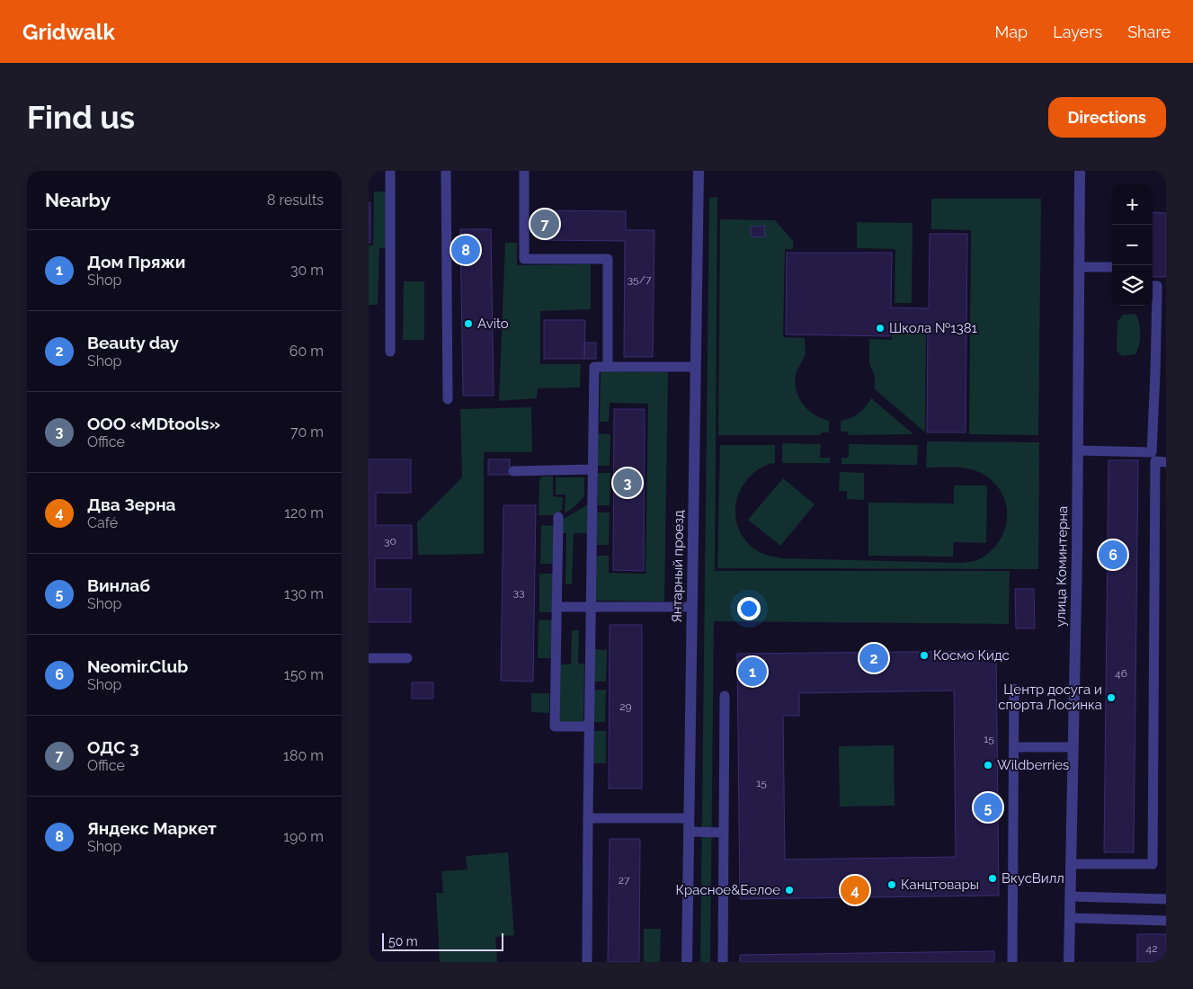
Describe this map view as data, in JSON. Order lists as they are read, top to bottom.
{
  "streets": {
    "street": ["Янтарный проезд", "улица Коминтерна"]
  },
  "places": [
    "Avito",
    "Школа №1381",
    "Космо Кидс",
    "Центр досуга и спорта Лосинка",
    "Wildberries",
    "ВкусВилл",
    "Канцтовары",
    "Красное&Белое"
  ],
  "house_numbers": [
    "35/7",
    "30",
    "33",
    "46",
    "29",
    "15",
    "15",
    "27",
    "42"
  ],
  "scale_bar": "50 m",
  "page": {
    "header": "Gridwalk",
    "nav": ["Map", "Layers", "Share"],
    "buttons": "Directions",
    "title": "Find us",
    "heading": ["Nearby", "8 results"],
    "map_buttons": ["+", "−"],
    "pins": [
      "7",
      "8",
      "3",
      "6",
      "2",
      "1",
      "5",
      "4"
    ],
    "list": [
      {
        "mark": "1",
        "name": "Дом Пряжи",
        "note": "Shop",
        "value": "30 m"
      },
      {
        "mark": "2",
        "name": "Beauty day",
        "note": "Shop",
        "value": "60 m"
      },
      {
        "mark": "3",
        "name": "ООО «MDtools»",
        "note": "Office",
        "value": "70 m"
      },
      {
        "mark": "4",
        "name": "Два Зерна",
        "note": "Café",
        "value": "120 m"
      },
      {
        "mark": "5",
        "name": "Винлаб",
        "note": "Shop",
        "value": "130 m"
      },
      {
        "mark": "6",
        "name": "Neomir.Club",
        "note": "Shop",
        "value": "150 m"
      },
      {
        "mark": "7",
        "name": "ОДС 3",
        "note": "Office",
        "value": "180 m"
      },
      {
        "mark": "8",
        "name": "Яндекс Маркет",
        "note": "Shop",
        "value": "190 m"
      }
    ],
    "scale": "50 m"
  }
}
